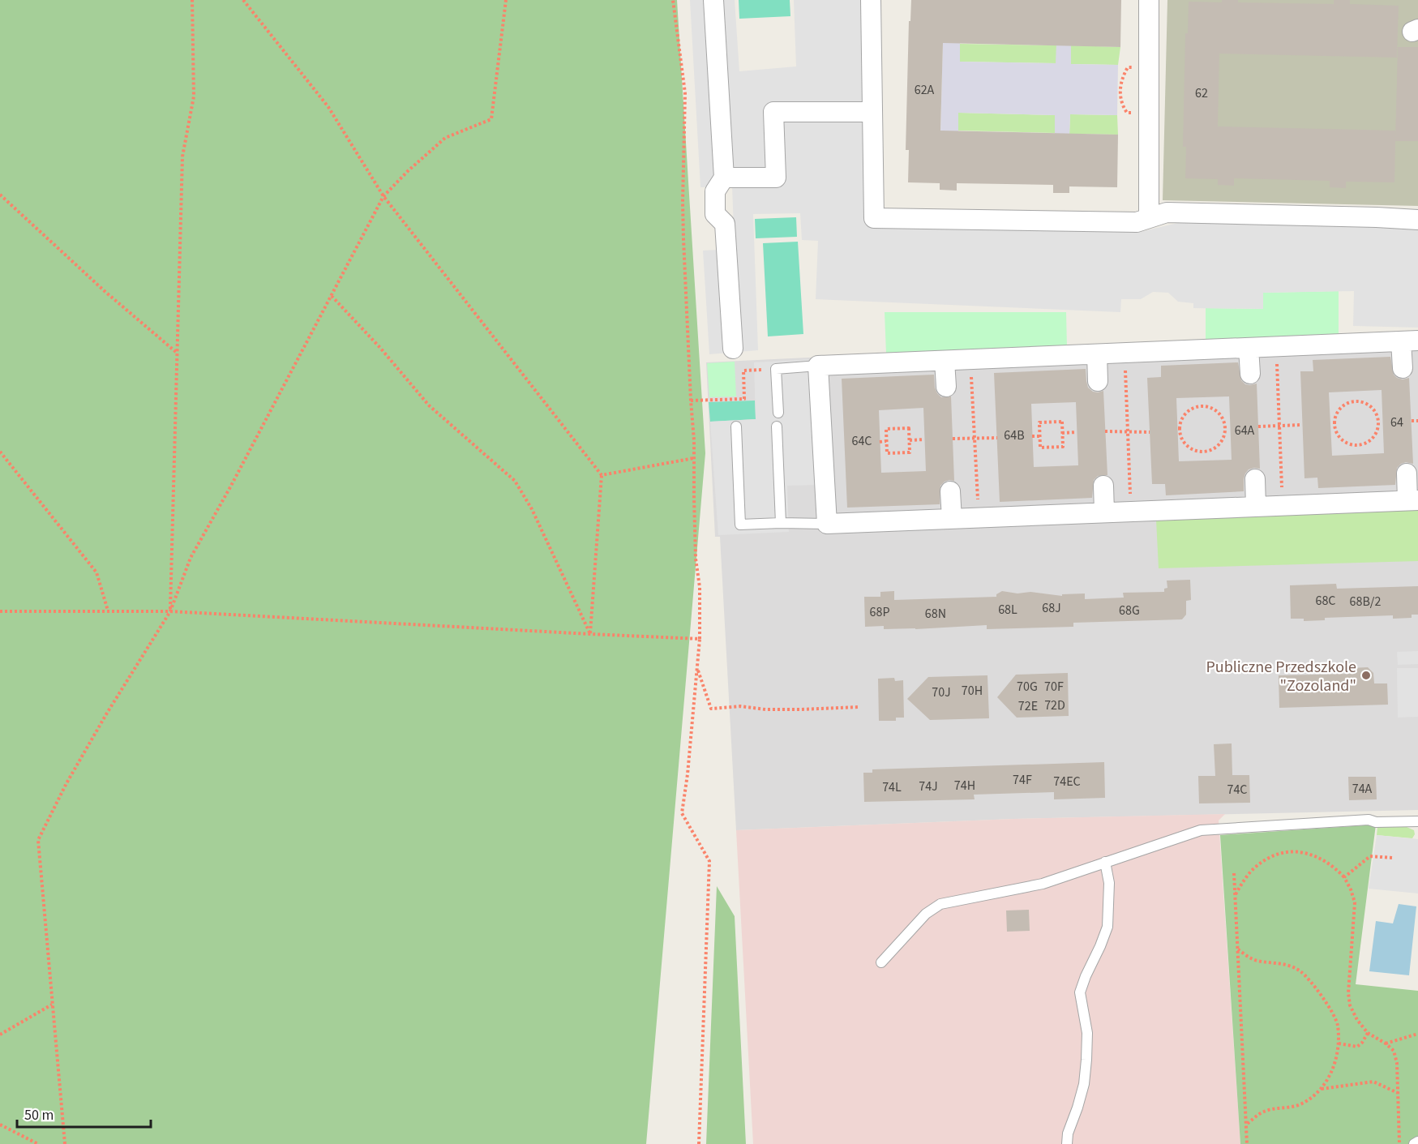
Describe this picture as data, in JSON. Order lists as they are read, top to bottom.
{
  "places": ["Publiczne Przedszkole \"Zozoland\""],
  "house_numbers": [
    "62A",
    "62",
    "64",
    "64A",
    "64B",
    "64C",
    "68C",
    "68B/2",
    "68J",
    "68L",
    "68G",
    "68P",
    "68N",
    "70G",
    "70F",
    "70H",
    "70J",
    "72D",
    "72E",
    "74F",
    "74EC",
    "74H",
    "74J",
    "74L",
    "74A",
    "74C"
  ],
  "scale_bar": "50 m"
}
